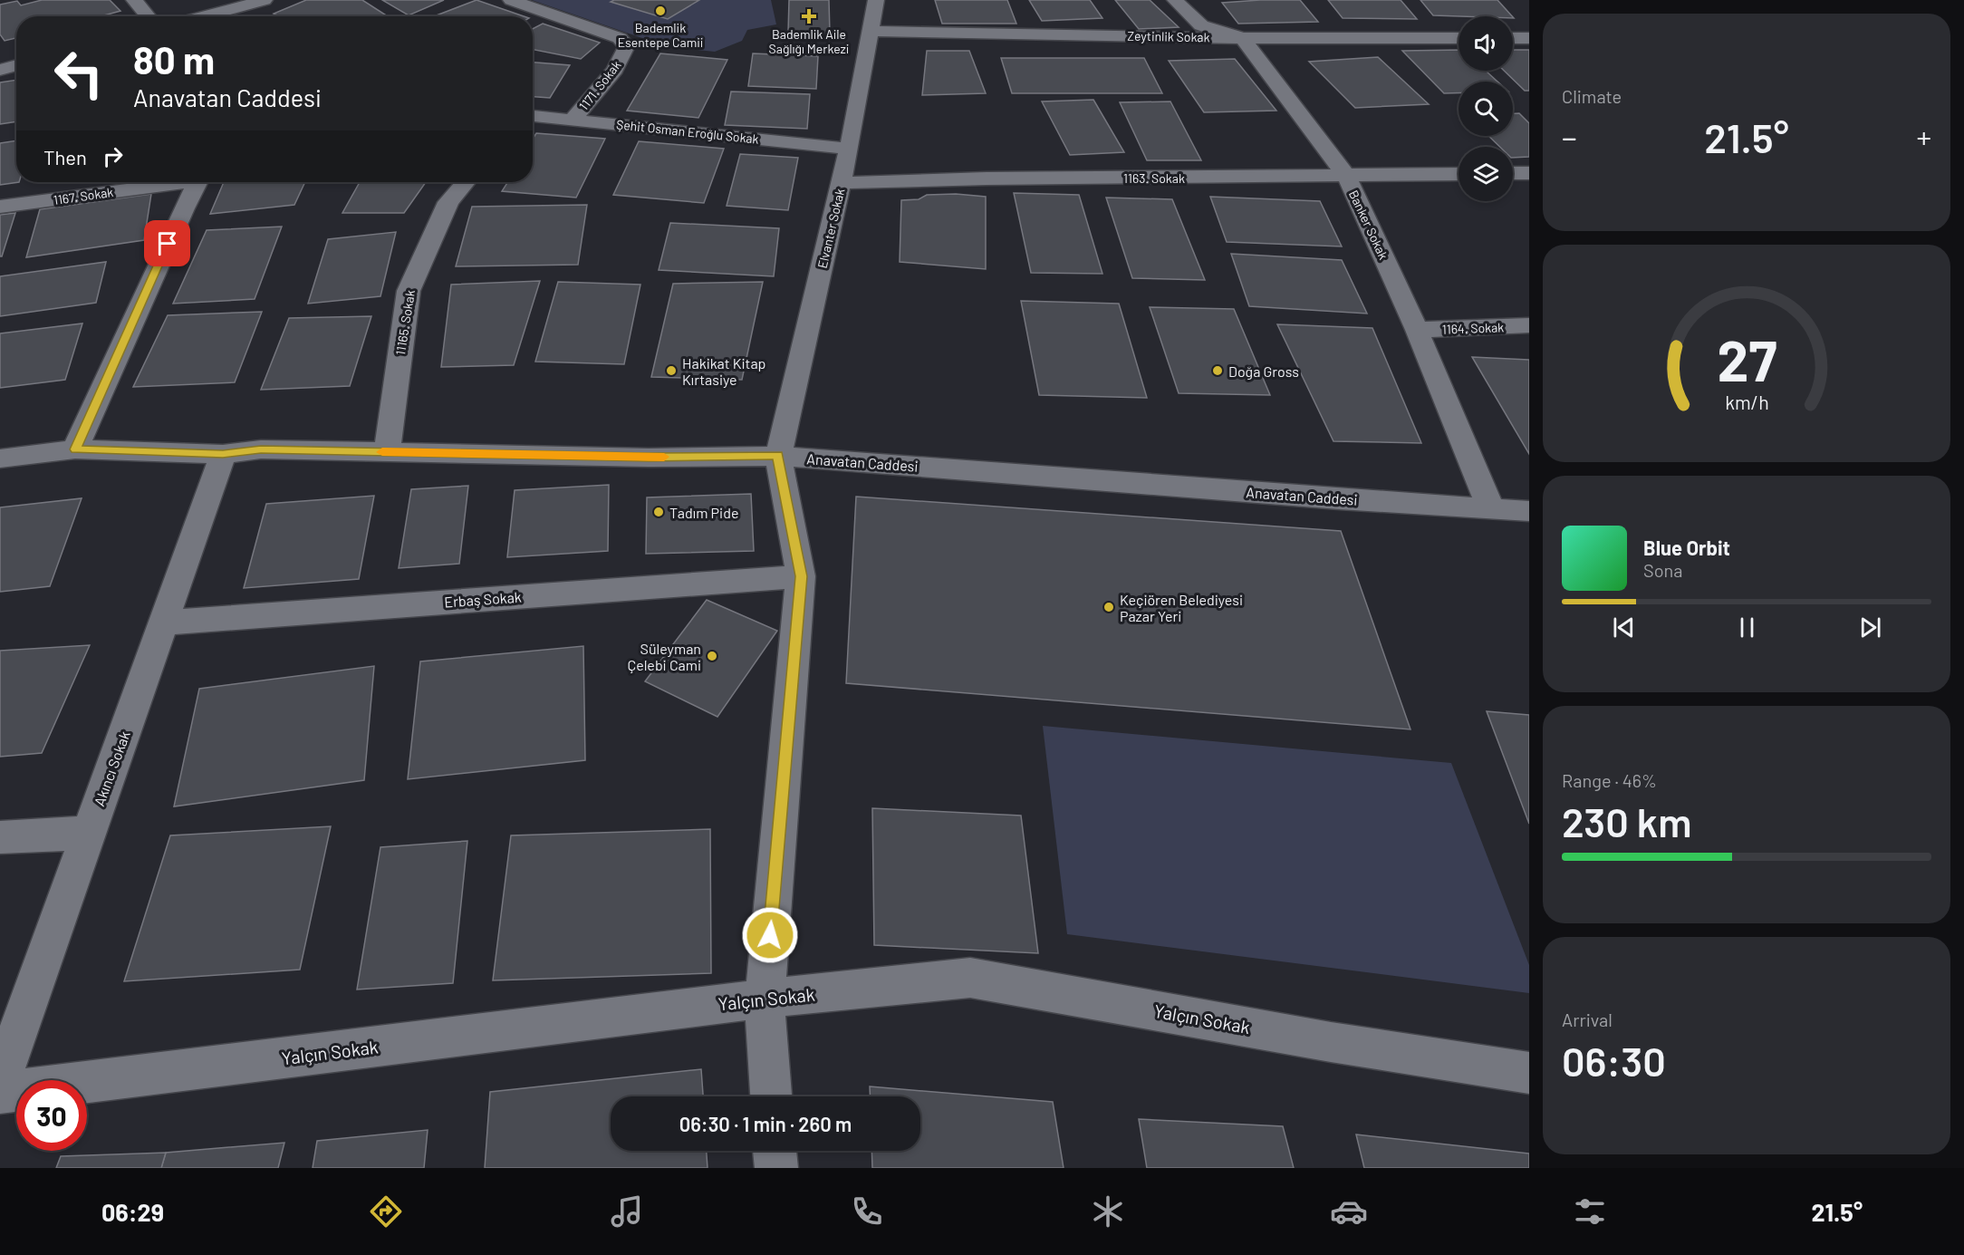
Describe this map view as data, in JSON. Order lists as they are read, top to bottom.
{
  "streets": {
    "street": [
      "Zeytinlik Sokak",
      "1171. Sokak",
      "Şehit Osman Eroğlu Sokak",
      "1163. Sokak",
      "1167. Sokak",
      "Banker Sokak",
      "Elvanter Sokak",
      "11165. Sokak",
      "1164. Sokak",
      "Anavatan Caddesi",
      "Erbaş Sokak",
      "Akıncı Sokak",
      "Yalçın Sokak"
    ]
  },
  "crossings": [
    ["Zeytinlik Sokak", "Banker Sokak"],
    ["Zeytinlik Sokak", "Elvanter Sokak"],
    ["1171. Sokak", "Şehit Osman Eroğlu Sokak"],
    ["Şehit Osman Eroğlu Sokak", "Elvanter Sokak"],
    ["1163. Sokak", "Banker Sokak"],
    ["1163. Sokak", "Elvanter Sokak"],
    ["Banker Sokak", "1164. Sokak"],
    ["Banker Sokak", "Anavatan Caddesi"],
    ["Elvanter Sokak", "Anavatan Caddesi"],
    ["11165. Sokak", "Anavatan Caddesi"],
    ["Anavatan Caddesi", "Akıncı Sokak"],
    ["Erbaş Sokak", "Akıncı Sokak"]
  ],
  "places": {
    "other": [
      "Bademlik Esentepe Camii",
      "Hakikat Kitap Kırtasiye",
      "Doğa Gross",
      "Tadım Pide",
      "Keçiören Belediyesi Pazar Yeri",
      "Süleyman Çelebi Cami"
    ],
    "health": ["Bademlik Aile Sağlığı Merkezi"]
  },
  "page": {
    "tile": [
      "Climate",
      ["Range · 46%", "230 km"],
      ["Arrival", "06:30"]
    ],
    "turn": ["80 m", "Anavatan Caddesi"],
    "heat": ["−", "21.5°", "+"],
    "then": "Then",
    "song": ["Blue Orbit", "Sona"],
    "limit": "30",
    "trip": "06:30 · 1 min · 260 m",
    "tabs": ["06:29", "21.5°"],
    "gauge": ["27", "km/h"]
  }
}
